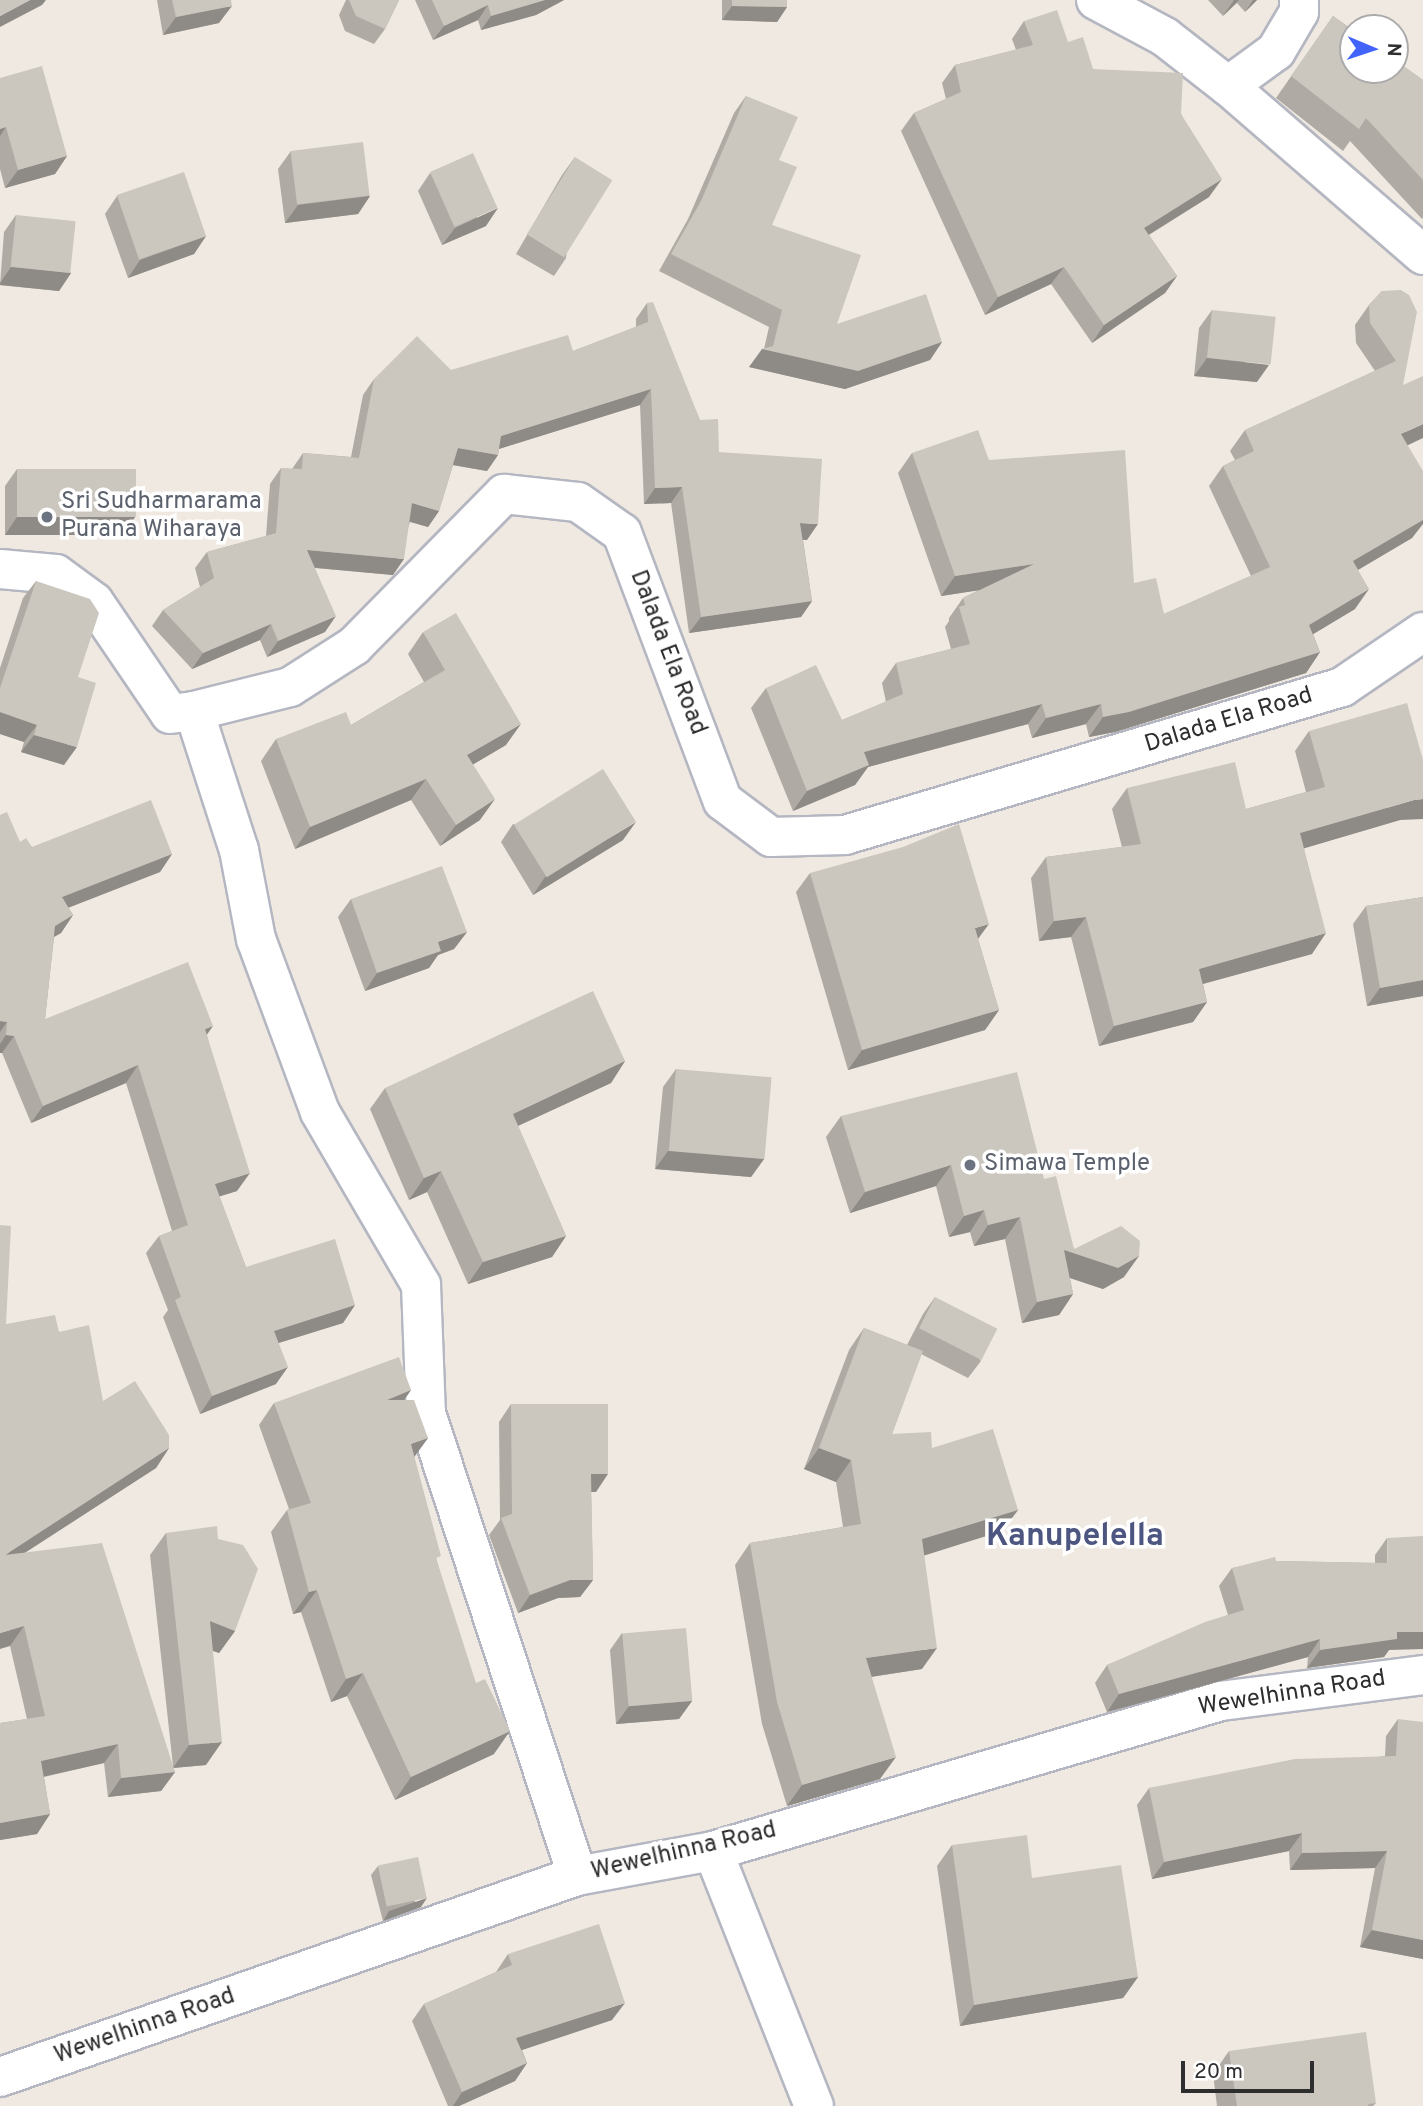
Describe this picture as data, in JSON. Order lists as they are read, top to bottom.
{
  "streets": {
    "street": ["Dalada Ela Road", "Wewelhinna Road"]
  },
  "districts": ["Kanupelella"],
  "places": ["Sri Sudharmarama Purana Wiharaya", "Simawa Temple"],
  "scale_bar": "20 m",
  "north": "right"
}
